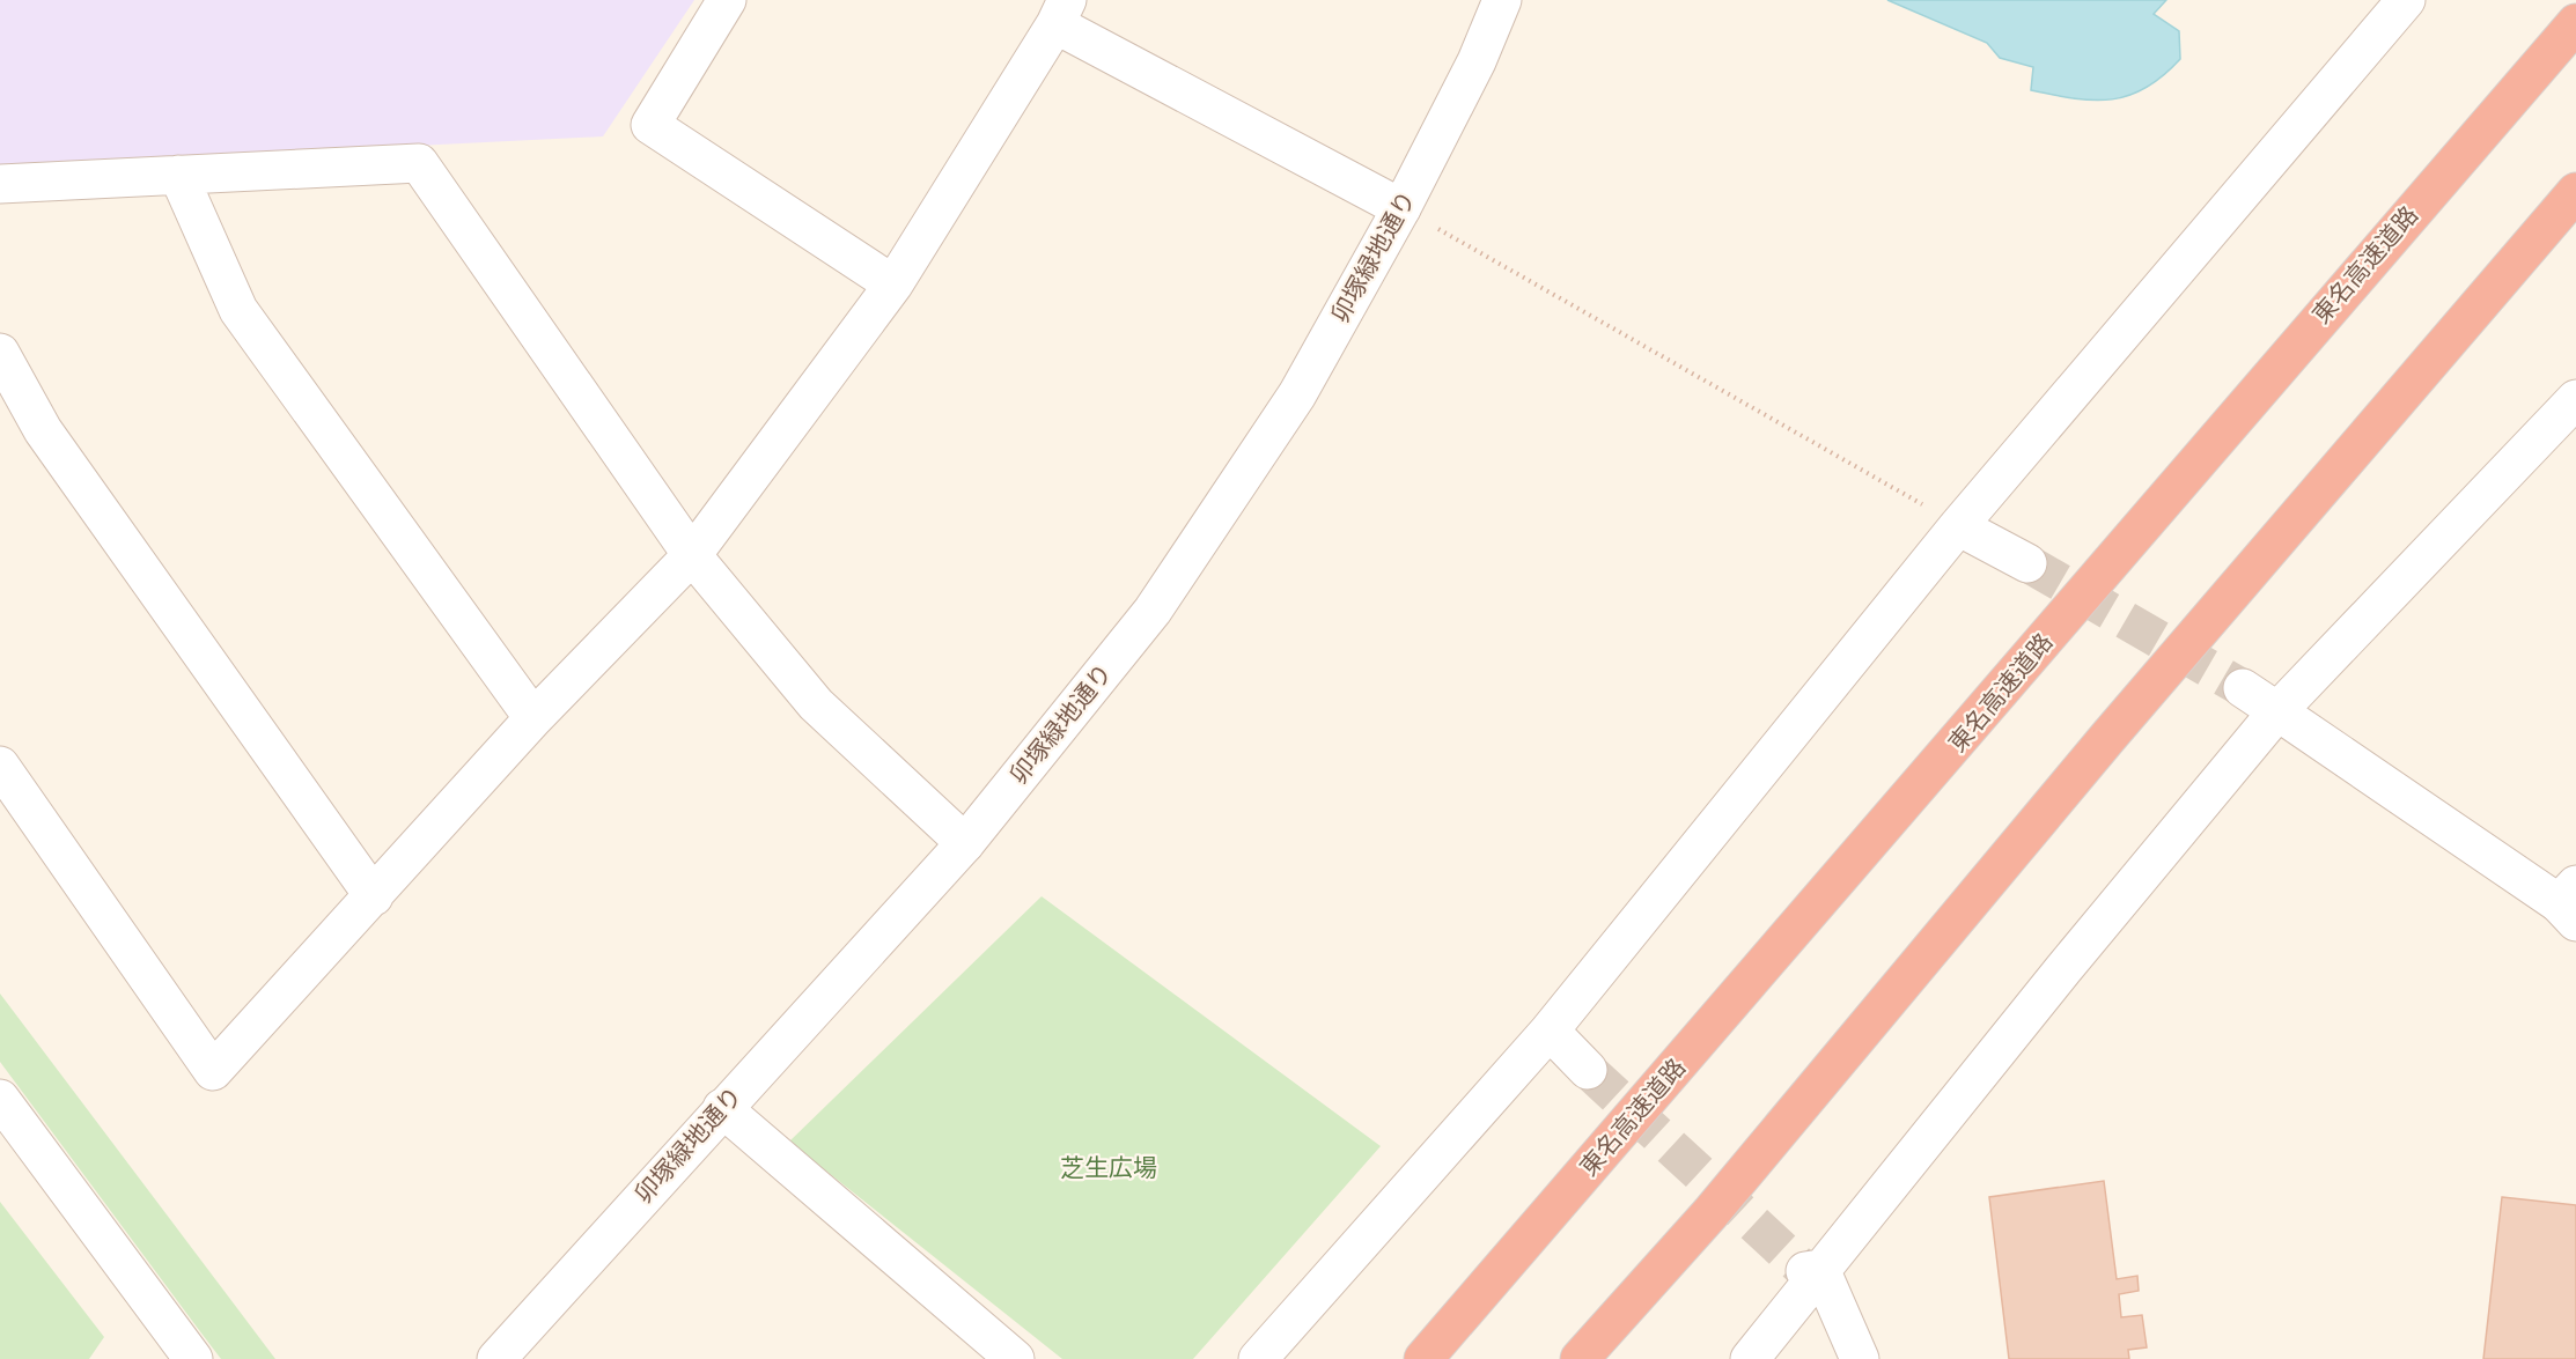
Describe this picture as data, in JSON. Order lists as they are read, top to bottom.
{
  "streets": {
    "highway": ["東名高速道路"],
    "street": ["卯塚緑地通り"]
  },
  "parks": ["芝生広場"]
}
